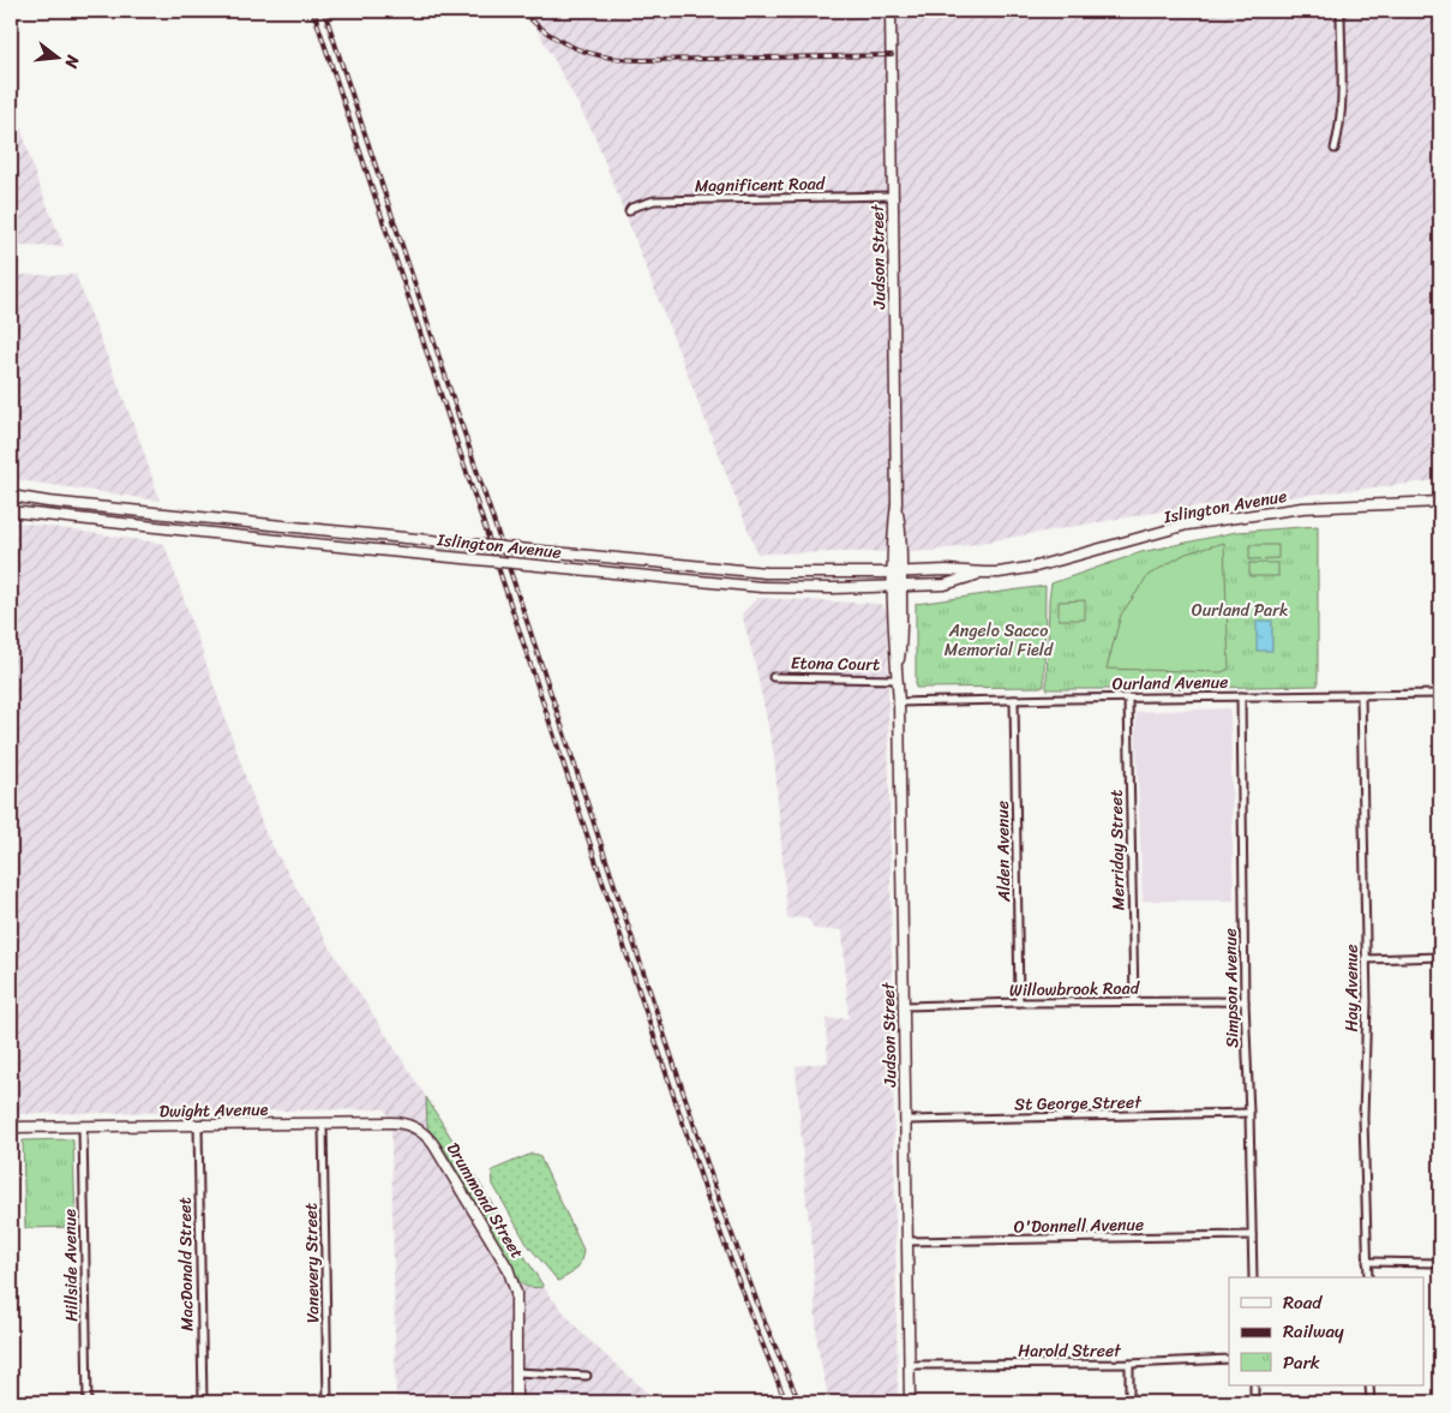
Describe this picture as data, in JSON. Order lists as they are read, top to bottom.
{
  "streets": {
    "main road": [
      "Judson Street",
      "Islington Avenue",
      "Dwight Avenue",
      "Drummond Street"
    ],
    "street": [
      "Magnificent Road",
      "Etona Court",
      "Ourland Avenue",
      "Merriday Street",
      "Alden Avenue",
      "Simpson Avenue",
      "Hay Avenue",
      "Willowbrook Road",
      "St George Street",
      "O'Donnell Avenue",
      "Vanevery Street",
      "MacDonald Street",
      "Hillside Avenue",
      "Harold Street"
    ]
  },
  "crossings": [
    ["Magnificent Road", "Judson Street"],
    ["Judson Street", "Islington Avenue"],
    ["Judson Street", "Etona Court"],
    ["Judson Street", "Ourland Avenue"],
    ["Judson Street", "Willowbrook Road"],
    ["Judson Street", "St George Street"],
    ["Judson Street", "O'Donnell Avenue"],
    ["Judson Street", "Harold Street"],
    ["Ourland Avenue", "Merriday Street"],
    ["Ourland Avenue", "Alden Avenue"],
    ["Ourland Avenue", "Simpson Avenue"],
    ["Ourland Avenue", "Hay Avenue"],
    ["Merriday Street", "Willowbrook Road"],
    ["Alden Avenue", "Willowbrook Road"],
    ["Simpson Avenue", "Willowbrook Road"],
    ["Simpson Avenue", "St George Street"],
    ["Simpson Avenue", "O'Donnell Avenue"],
    ["Dwight Avenue", "Drummond Street"],
    ["Dwight Avenue", "Vanevery Street"],
    ["Dwight Avenue", "MacDonald Street"],
    ["Dwight Avenue", "Hillside Avenue"]
  ],
  "parks": ["Ourland Park", "Angelo Sacco Memorial Field"],
  "legend": ["Road", "Railway", "Park"],
  "north": "right"
}
